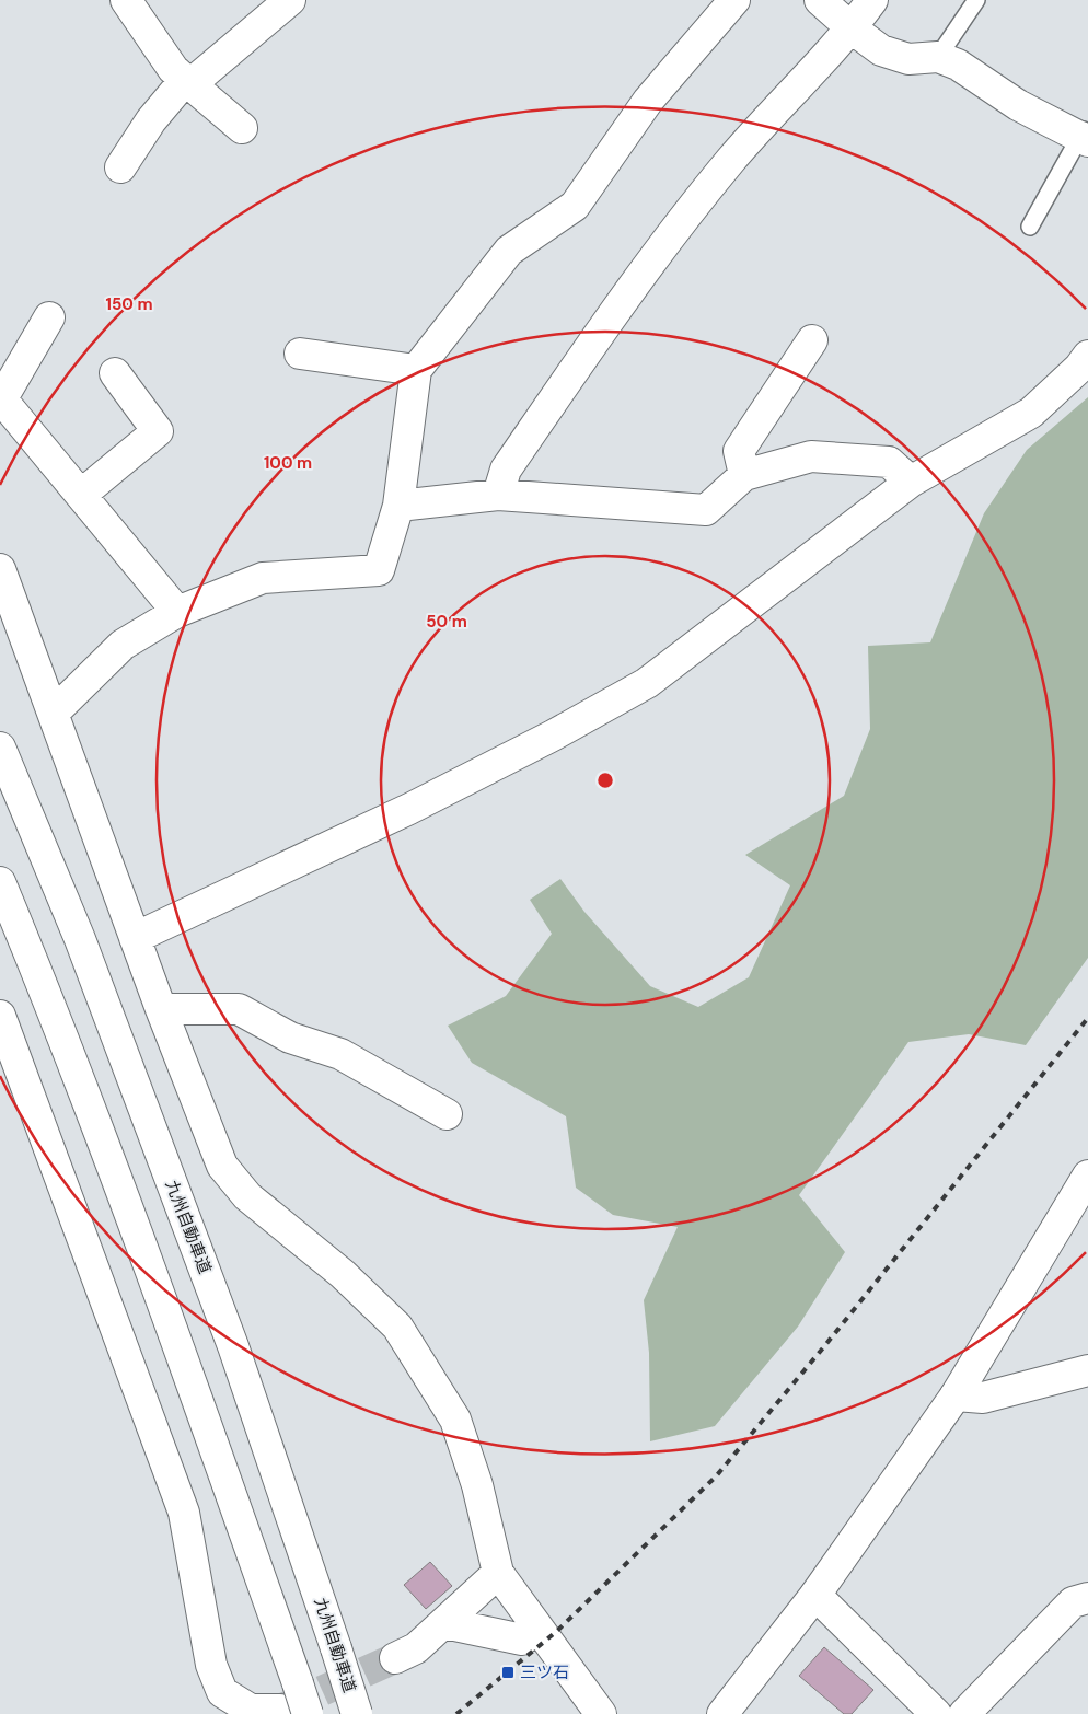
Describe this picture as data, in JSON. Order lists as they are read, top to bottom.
{
  "streets": {
    "main road": ["九州自動車道"]
  },
  "places": {
    "transit": ["三ツ石"]
  },
  "rings": ["150 m", "100 m", "50 m"]
}
